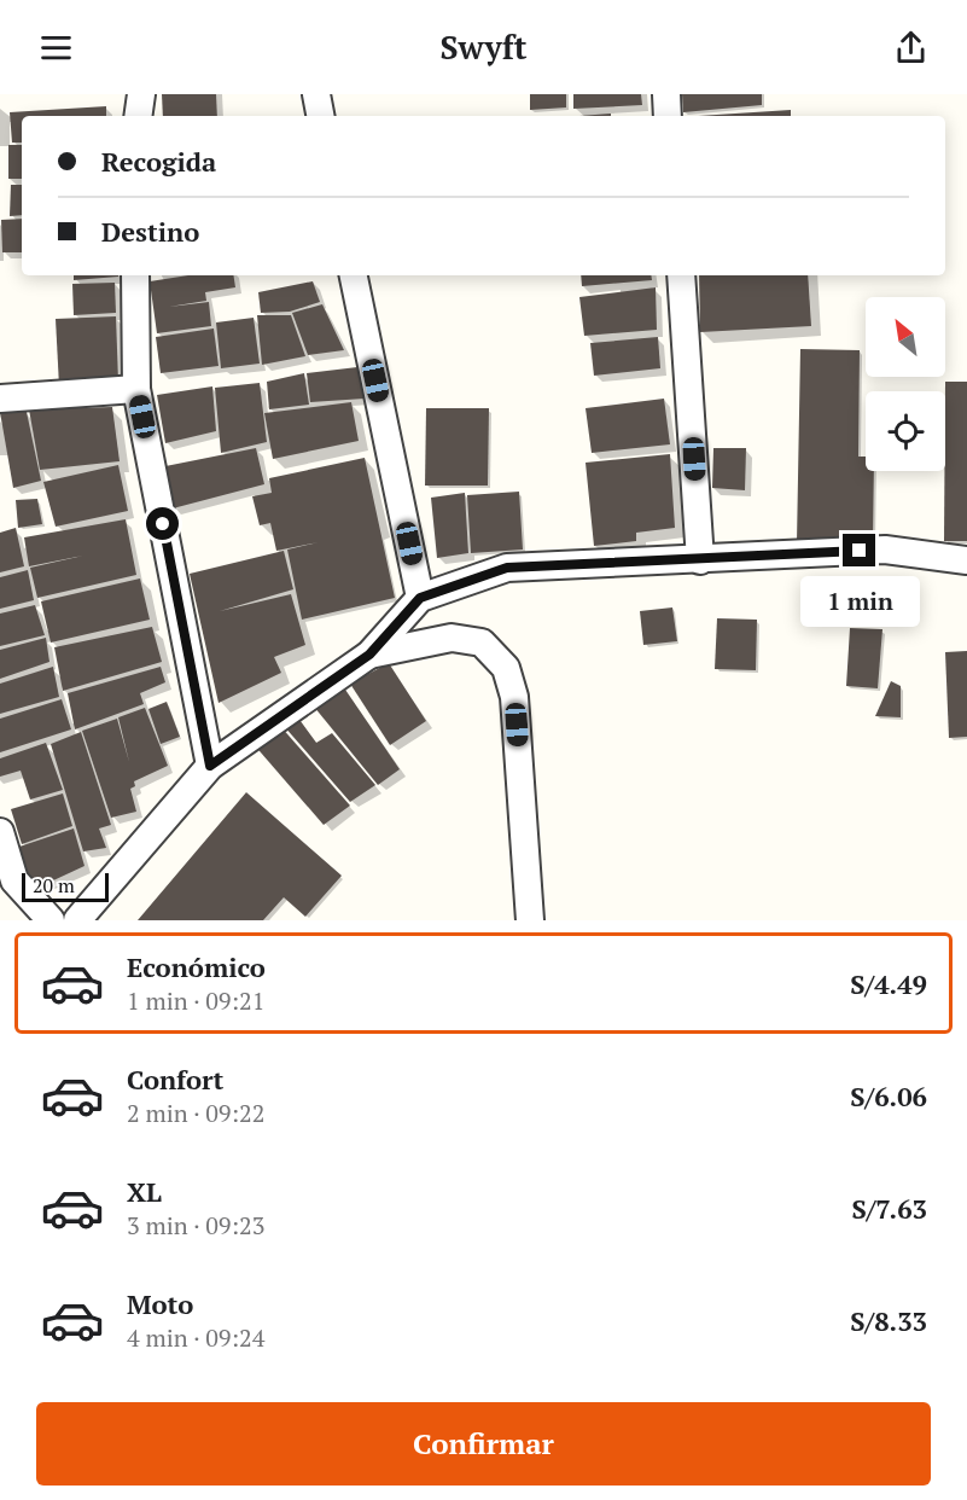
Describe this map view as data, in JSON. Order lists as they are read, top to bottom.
{
  "scale_bar": "20 m",
  "north": "top left",
  "page": {
    "header": "Swyft",
    "banner": ["Recogida", "Destino"],
    "bubble": "1 min",
    "scale": "20 m",
    "list": [
      {
        "name": "Económico",
        "note": "1 min · 09:21",
        "value": "S/4.49"
      },
      {
        "name": "Confort",
        "note": "2 min · 09:22",
        "value": "S/6.06"
      },
      {
        "name": "XL",
        "note": "3 min · 09:23",
        "value": "S/7.63"
      },
      {
        "name": "Moto",
        "note": "4 min · 09:24",
        "value": "S/8.33"
      }
    ],
    "buttons": "Confirmar"
  }
}
